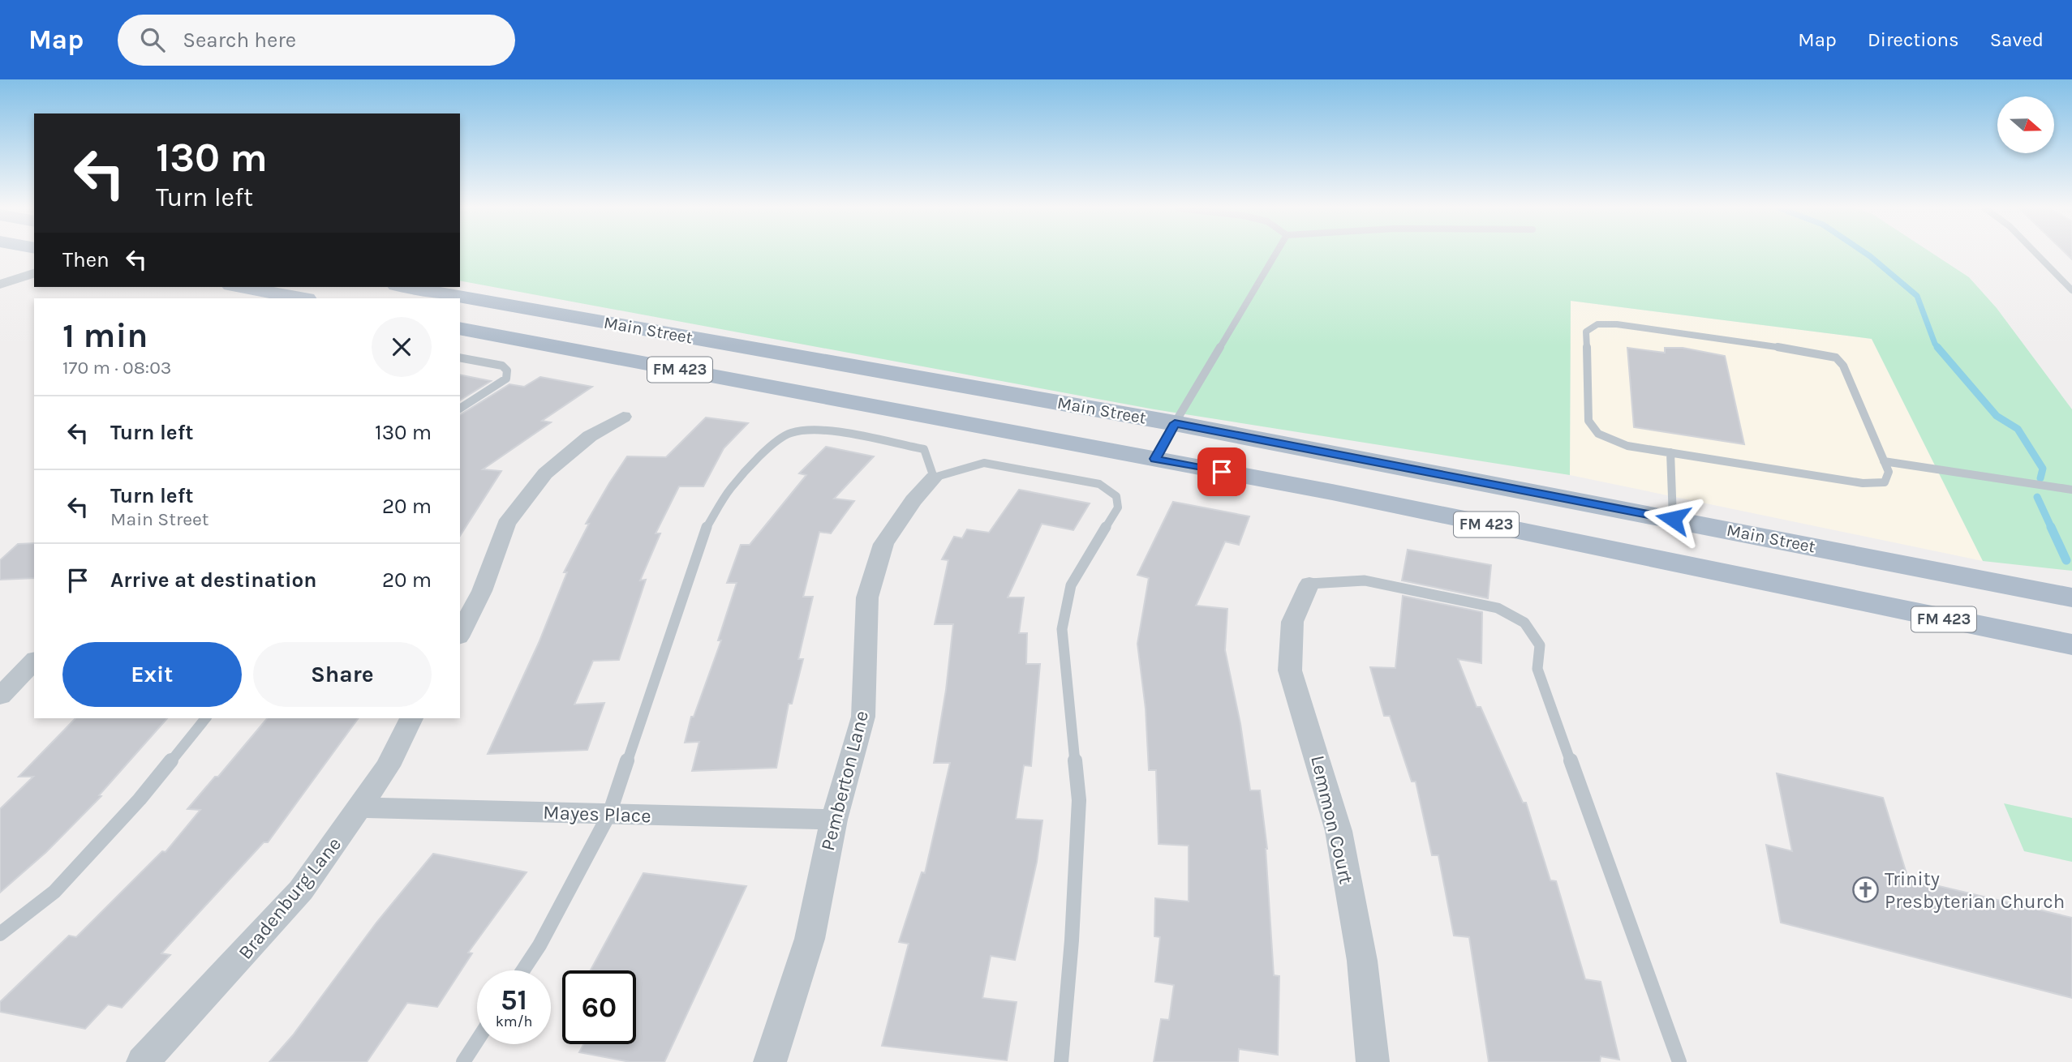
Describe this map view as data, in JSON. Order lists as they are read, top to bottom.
{
  "streets": {
    "main road": ["Main Street", "FM 423"],
    "street": [
      "Pemberton Lane",
      "Mayes Place",
      "Lemmon Court",
      "Bradenburg Lane"
    ]
  },
  "crossings": [
    ["Pemberton Lane", "Mayes Place"],
    ["Mayes Place", "Bradenburg Lane"]
  ],
  "places": {
    "church": ["Trinity Presbyterian Church"]
  },
  "north": "right",
  "page": {
    "header": "Map",
    "search": "Search here",
    "nav": ["Map", "Directions", "Saved"],
    "turn": ["130 m", "Turn left"],
    "then": "Then",
    "heading": ["1 min", "170 m · 08:03"],
    "list": [
      {
        "name": "Turn left",
        "value": "130 m"
      },
      {
        "name": "Turn left",
        "note": "Main Street",
        "value": "20 m"
      },
      {
        "name": "Arrive at destination",
        "value": "20 m"
      }
    ],
    "buttons": ["Exit", "Share"],
    "speed": "51 km/h",
    "limit": "60"
  }
}
